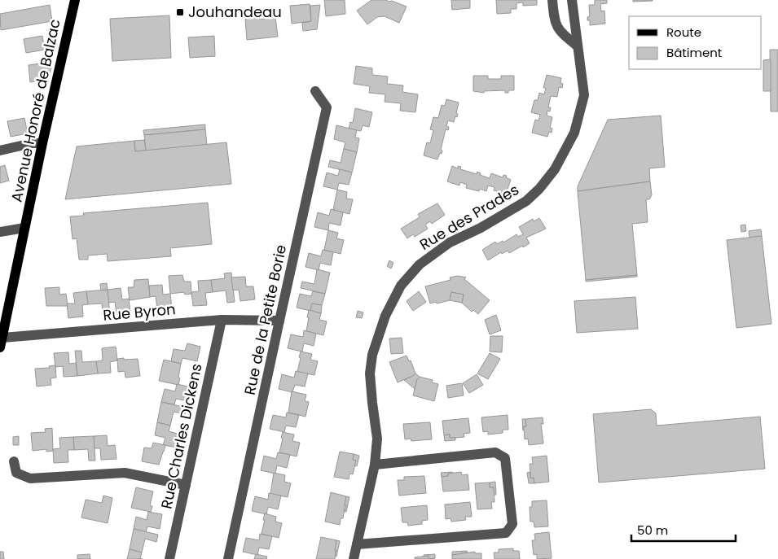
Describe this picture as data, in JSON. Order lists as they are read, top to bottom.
{
  "streets": {
    "main road": ["Avenue Honoré de Balzac"],
    "street": [
      "Rue des Prades",
      "Rue Byron",
      "Rue de la Petite Borie",
      "Rue Charles Dickens"
    ]
  },
  "crossings": [
    ["Avenue Honoré de Balzac", "Rue Byron"],
    ["Rue Byron", "Rue de la Petite Borie"],
    ["Rue Byron", "Rue Charles Dickens"]
  ],
  "places": {
    "transit": ["Jouhandeau"]
  },
  "legend": ["Route", "Bâtiment"],
  "scale_bar": "50 m"
}
